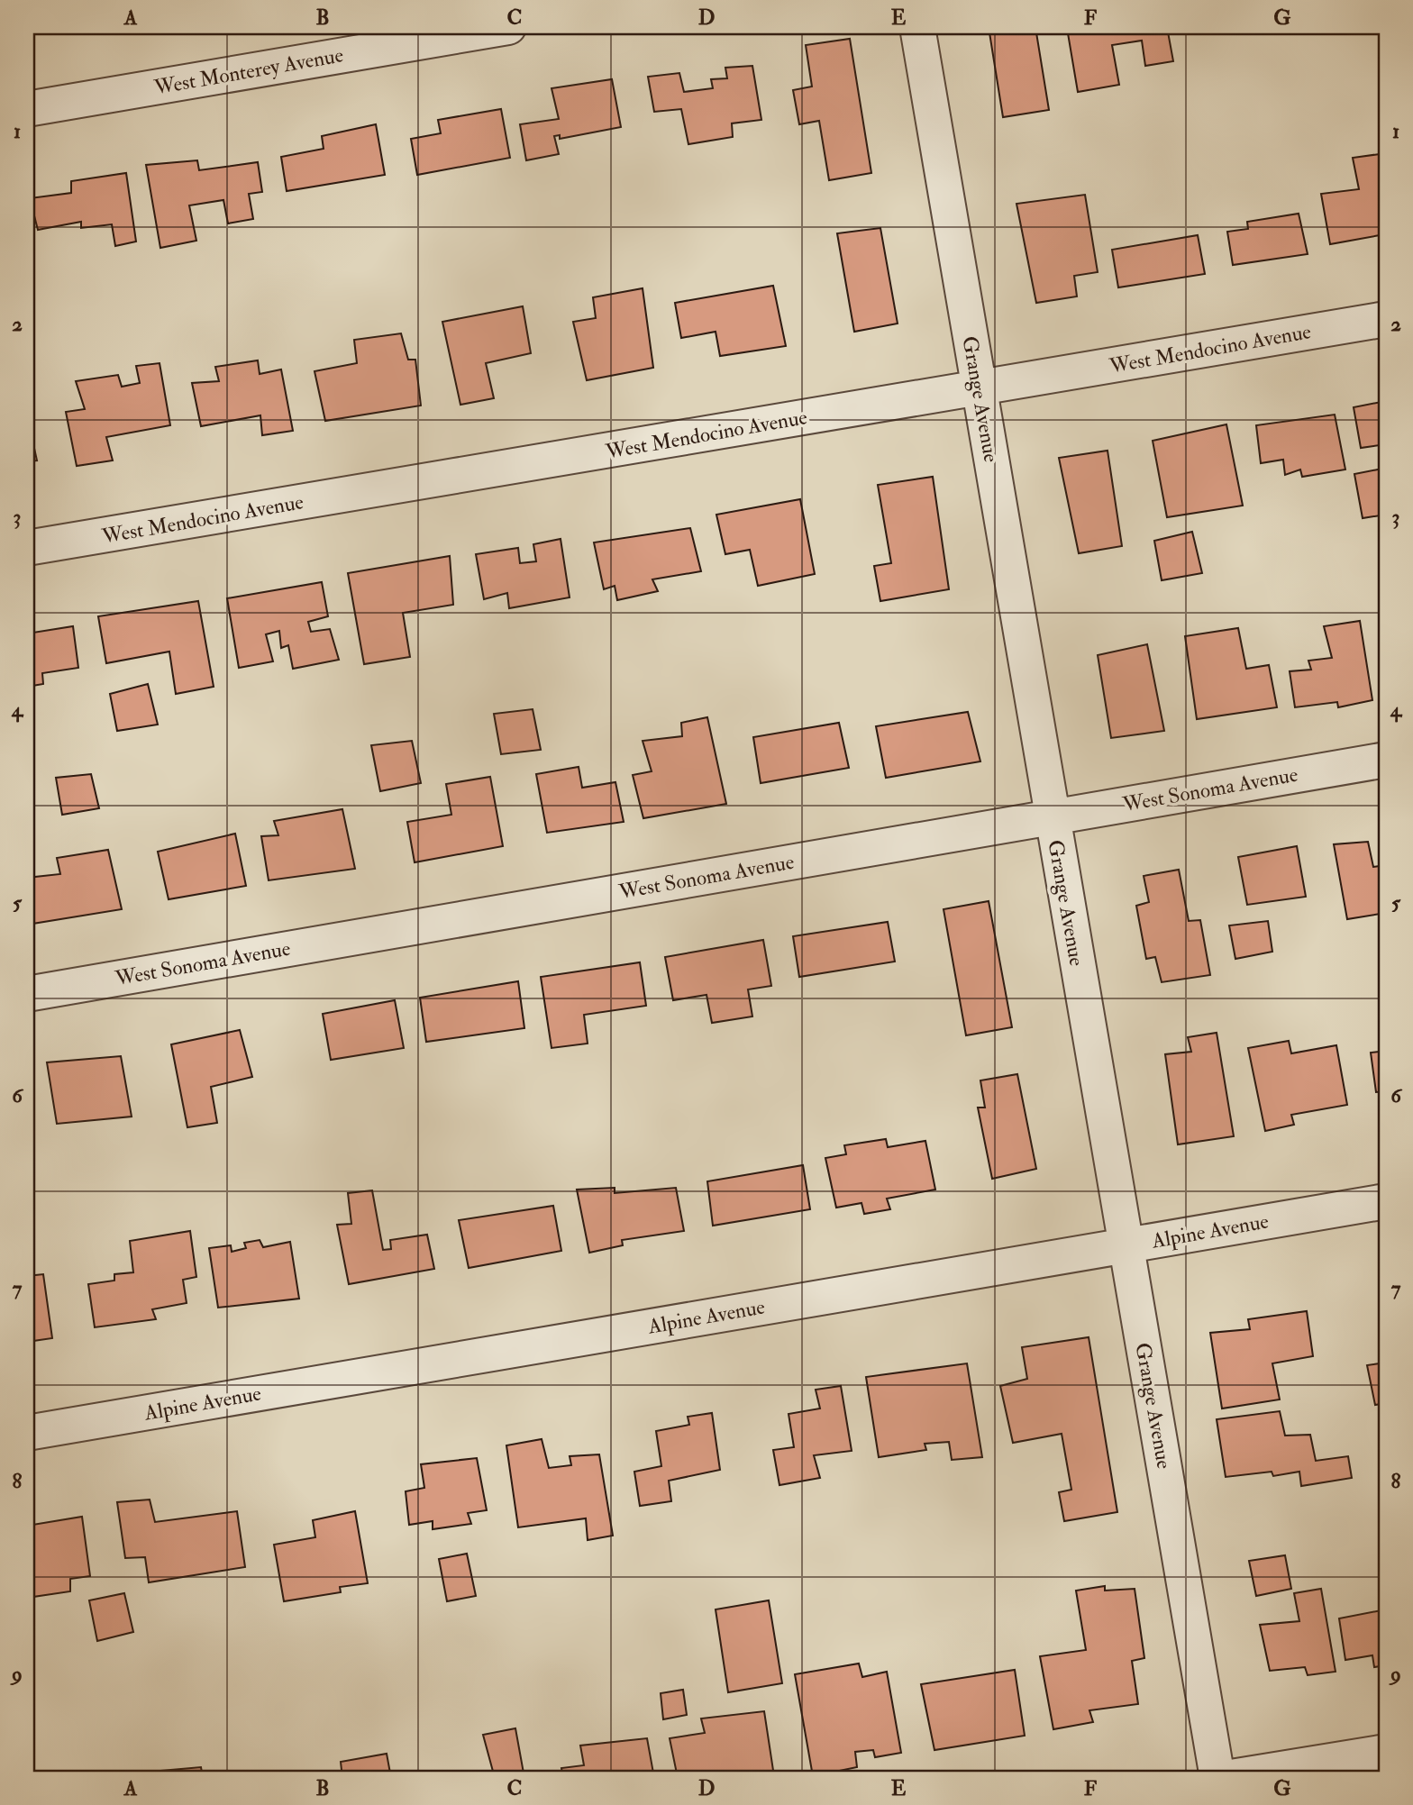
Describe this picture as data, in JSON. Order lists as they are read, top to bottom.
{
  "streets": {
    "street": [
      "West Monterey Avenue",
      "West Mendocino Avenue",
      "Grange Avenue",
      "West Sonoma Avenue",
      "Alpine Avenue"
    ]
  },
  "crossings": [
    ["West Mendocino Avenue", "Grange Avenue"],
    ["Grange Avenue", "West Sonoma Avenue"],
    ["Grange Avenue", "Alpine Avenue"]
  ],
  "grid": {
    "columns": [
      "A",
      "B",
      "C",
      "D",
      "E",
      "F",
      "G"
    ],
    "rows": [
      "1",
      "2",
      "3",
      "4",
      "5",
      "6",
      "7",
      "8",
      "9"
    ]
  }
}
